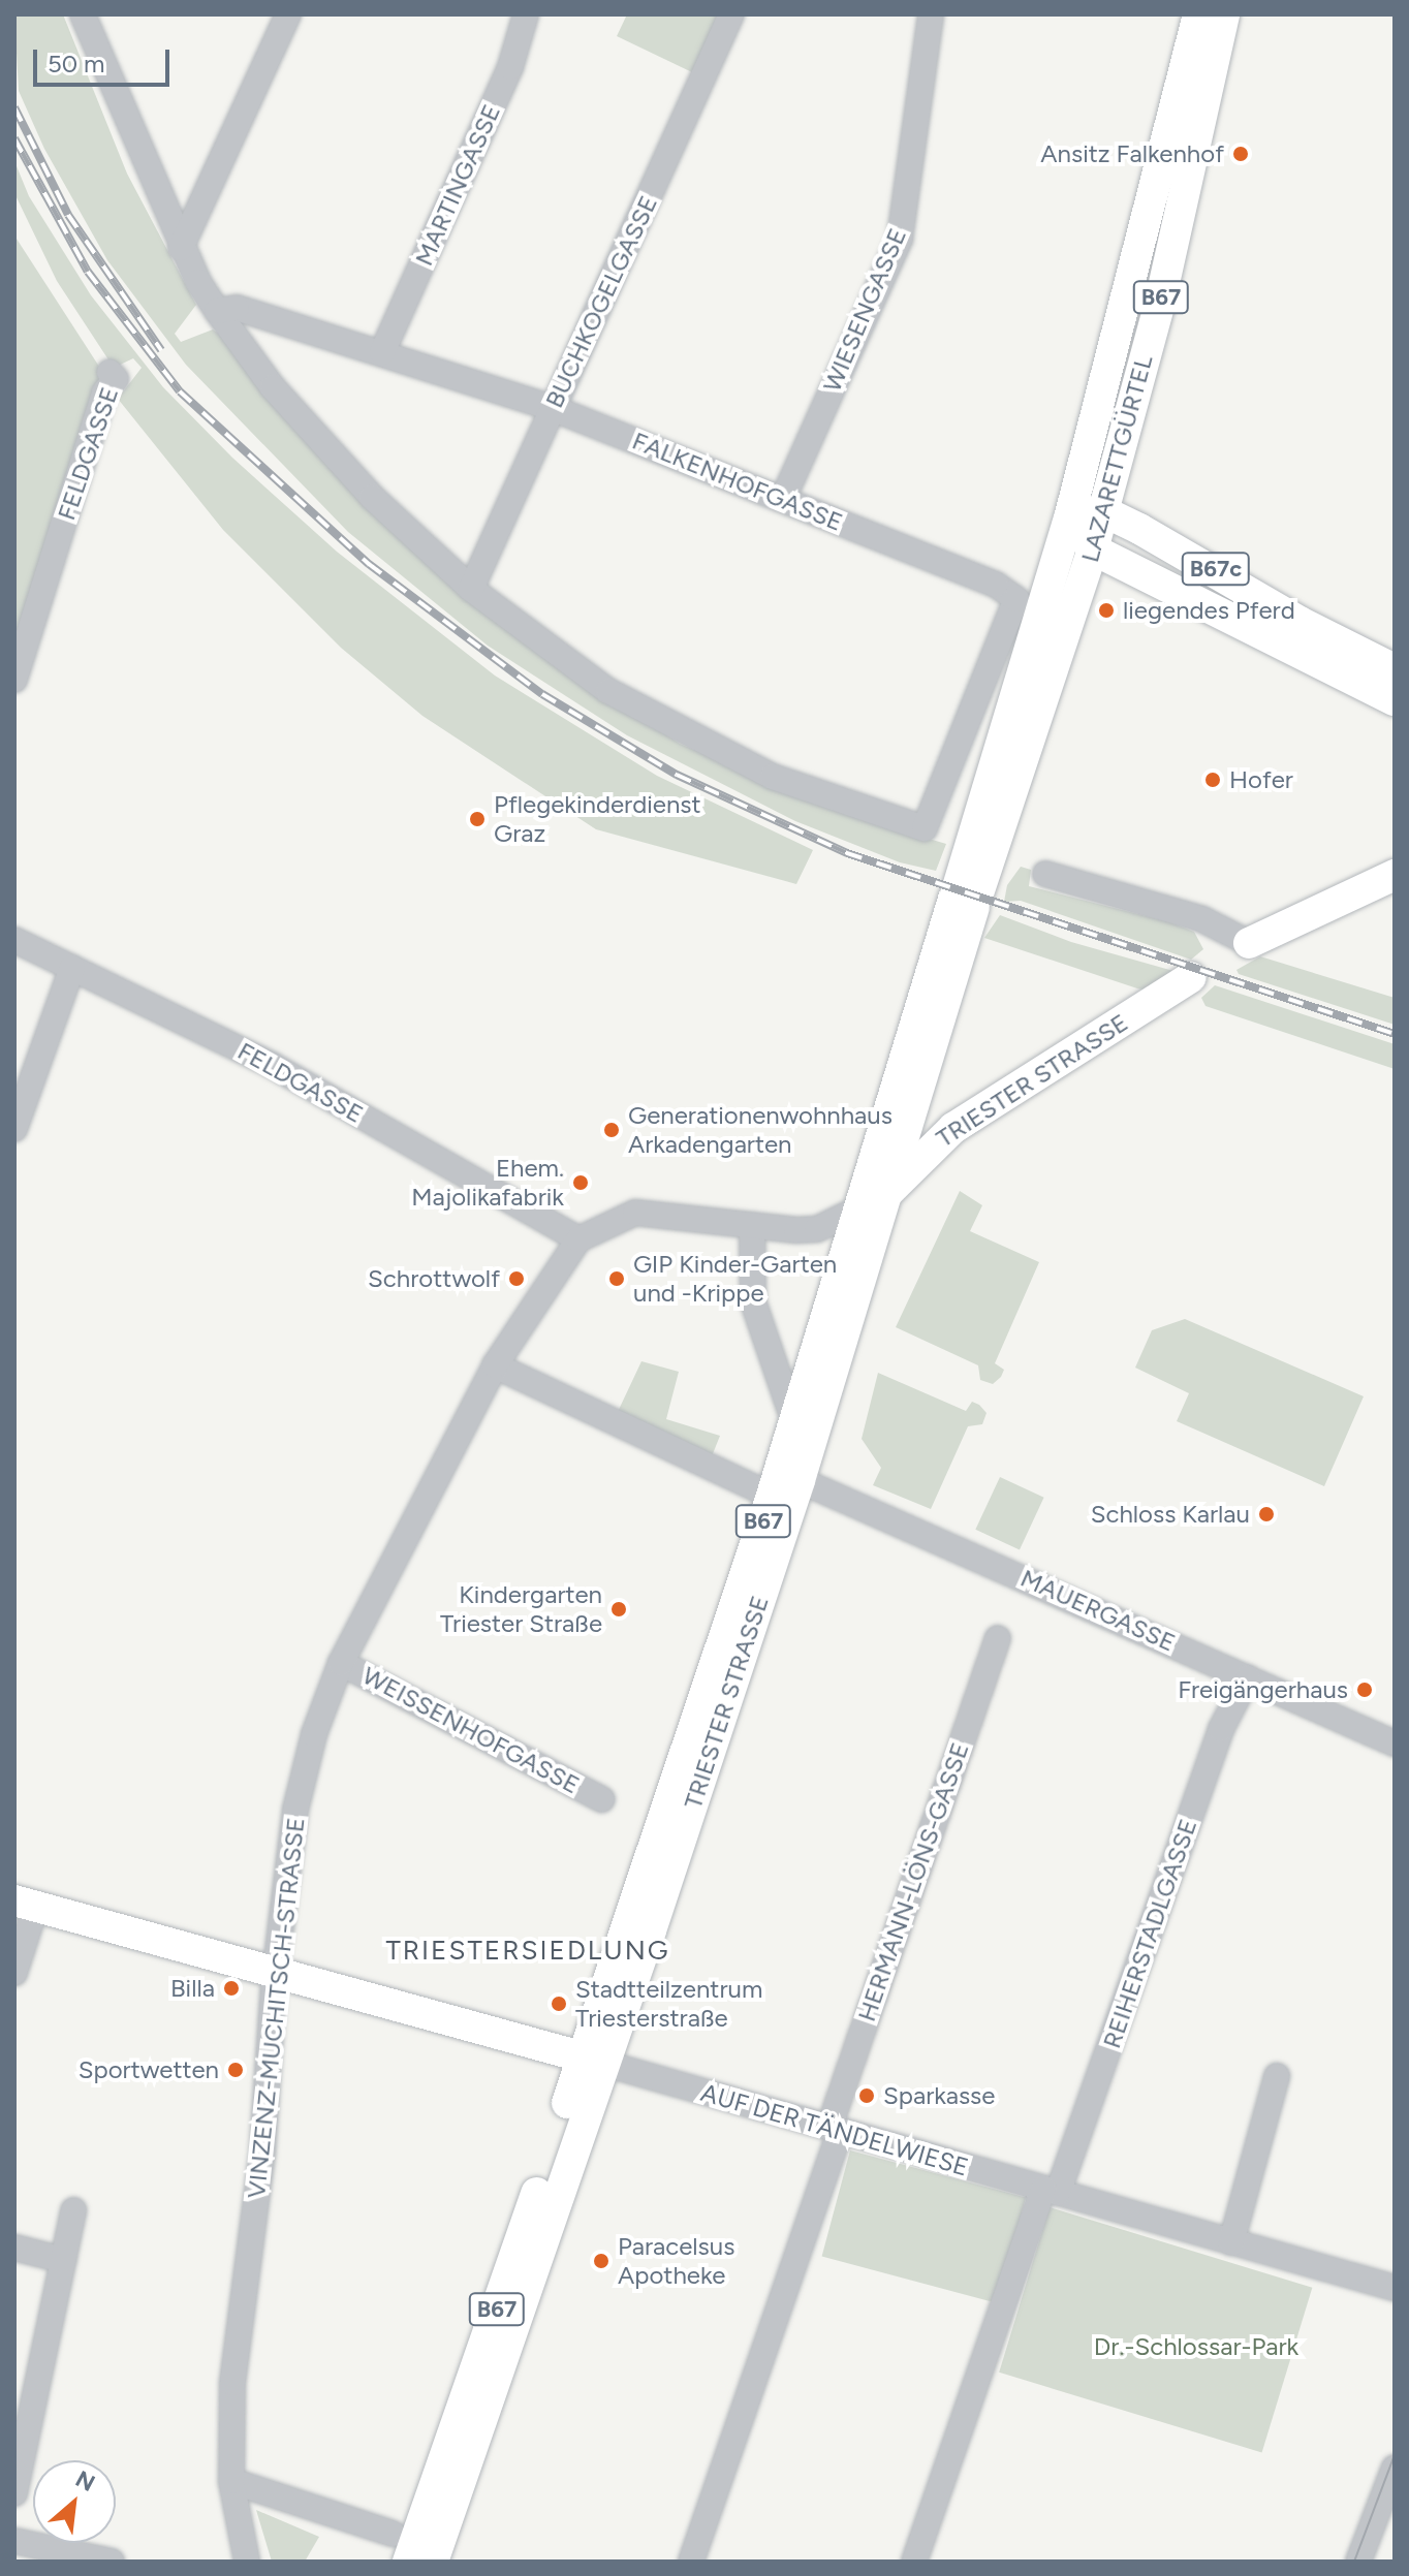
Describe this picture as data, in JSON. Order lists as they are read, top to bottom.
{
  "streets": {
    "main road": [
      "B67",
      "LAZARETTGÜRTEL",
      "B67c",
      "TRIESTER STRASSE",
      "AUF DER TÄNDELWIESE"
    ],
    "street": [
      "MARTINGASSE",
      "BUCHKOGELGASSE",
      "WIESENGASSE",
      "FELDGASSE",
      "FALKENHOFGASSE",
      "MAUERGASSE",
      "WEISSENHOFGASSE",
      "HERMANN-LÖNS-GASSE",
      "REIHERSTADLGASSE",
      "VINZENZ-MUCHITSCH-STRASSE"
    ]
  },
  "crossings": [
    ["MARTINGASSE", "FALKENHOFGASSE"],
    ["BUCHKOGELGASSE", "FALKENHOFGASSE"],
    ["WIESENGASSE", "FALKENHOFGASSE"],
    ["FELDGASSE", "VINZENZ-MUCHITSCH-STRASSE"],
    ["LAZARETTGÜRTEL", "B67c"],
    ["LAZARETTGÜRTEL", "TRIESTER STRASSE"],
    ["LAZARETTGÜRTEL", "VINZENZ-MUCHITSCH-STRASSE"],
    ["TRIESTER STRASSE", "MAUERGASSE"],
    ["TRIESTER STRASSE", "VINZENZ-MUCHITSCH-STRASSE"],
    ["TRIESTER STRASSE", "AUF DER TÄNDELWIESE"],
    ["MAUERGASSE", "REIHERSTADLGASSE"],
    ["WEISSENHOFGASSE", "VINZENZ-MUCHITSCH-STRASSE"],
    ["HERMANN-LÖNS-GASSE", "AUF DER TÄNDELWIESE"],
    ["REIHERSTADLGASSE", "AUF DER TÄNDELWIESE"],
    ["VINZENZ-MUCHITSCH-STRASSE", "AUF DER TÄNDELWIESE"]
  ],
  "districts": ["TRIESTERSIEDLUNG"],
  "parks": ["Dr.-Schlossar-Park"],
  "places": [
    "Ansitz Falkenhof",
    "liegendes Pferd",
    "Hofer",
    "Pflegekinderdienst Graz",
    "Generationenwohnhaus Arkadengarten",
    "Ehem. Majolikafabrik",
    "Schrottwolf",
    "GIP Kinder-Garten und -Krippe",
    "Schloss Karlau",
    "Kindergarten Triester Straße",
    "Freigängerhaus",
    "Billa",
    "Stadtteilzentrum Triesterstraße",
    "Sportwetten",
    "Sparkasse",
    "Paracelsus Apotheke"
  ],
  "scale_bar": "50 m",
  "north": "top right"
}
